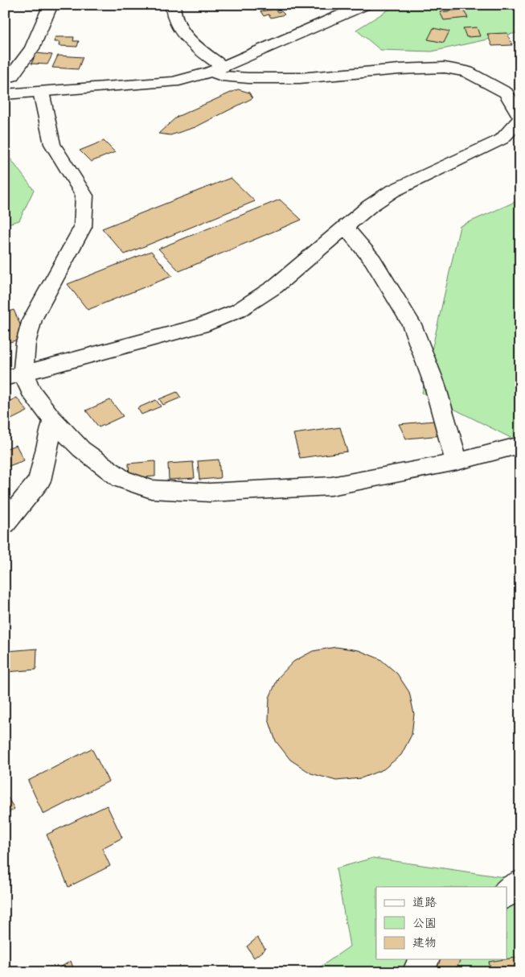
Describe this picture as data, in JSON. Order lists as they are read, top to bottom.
{
  "legend": ["道路", "公園", "建物"]
}
